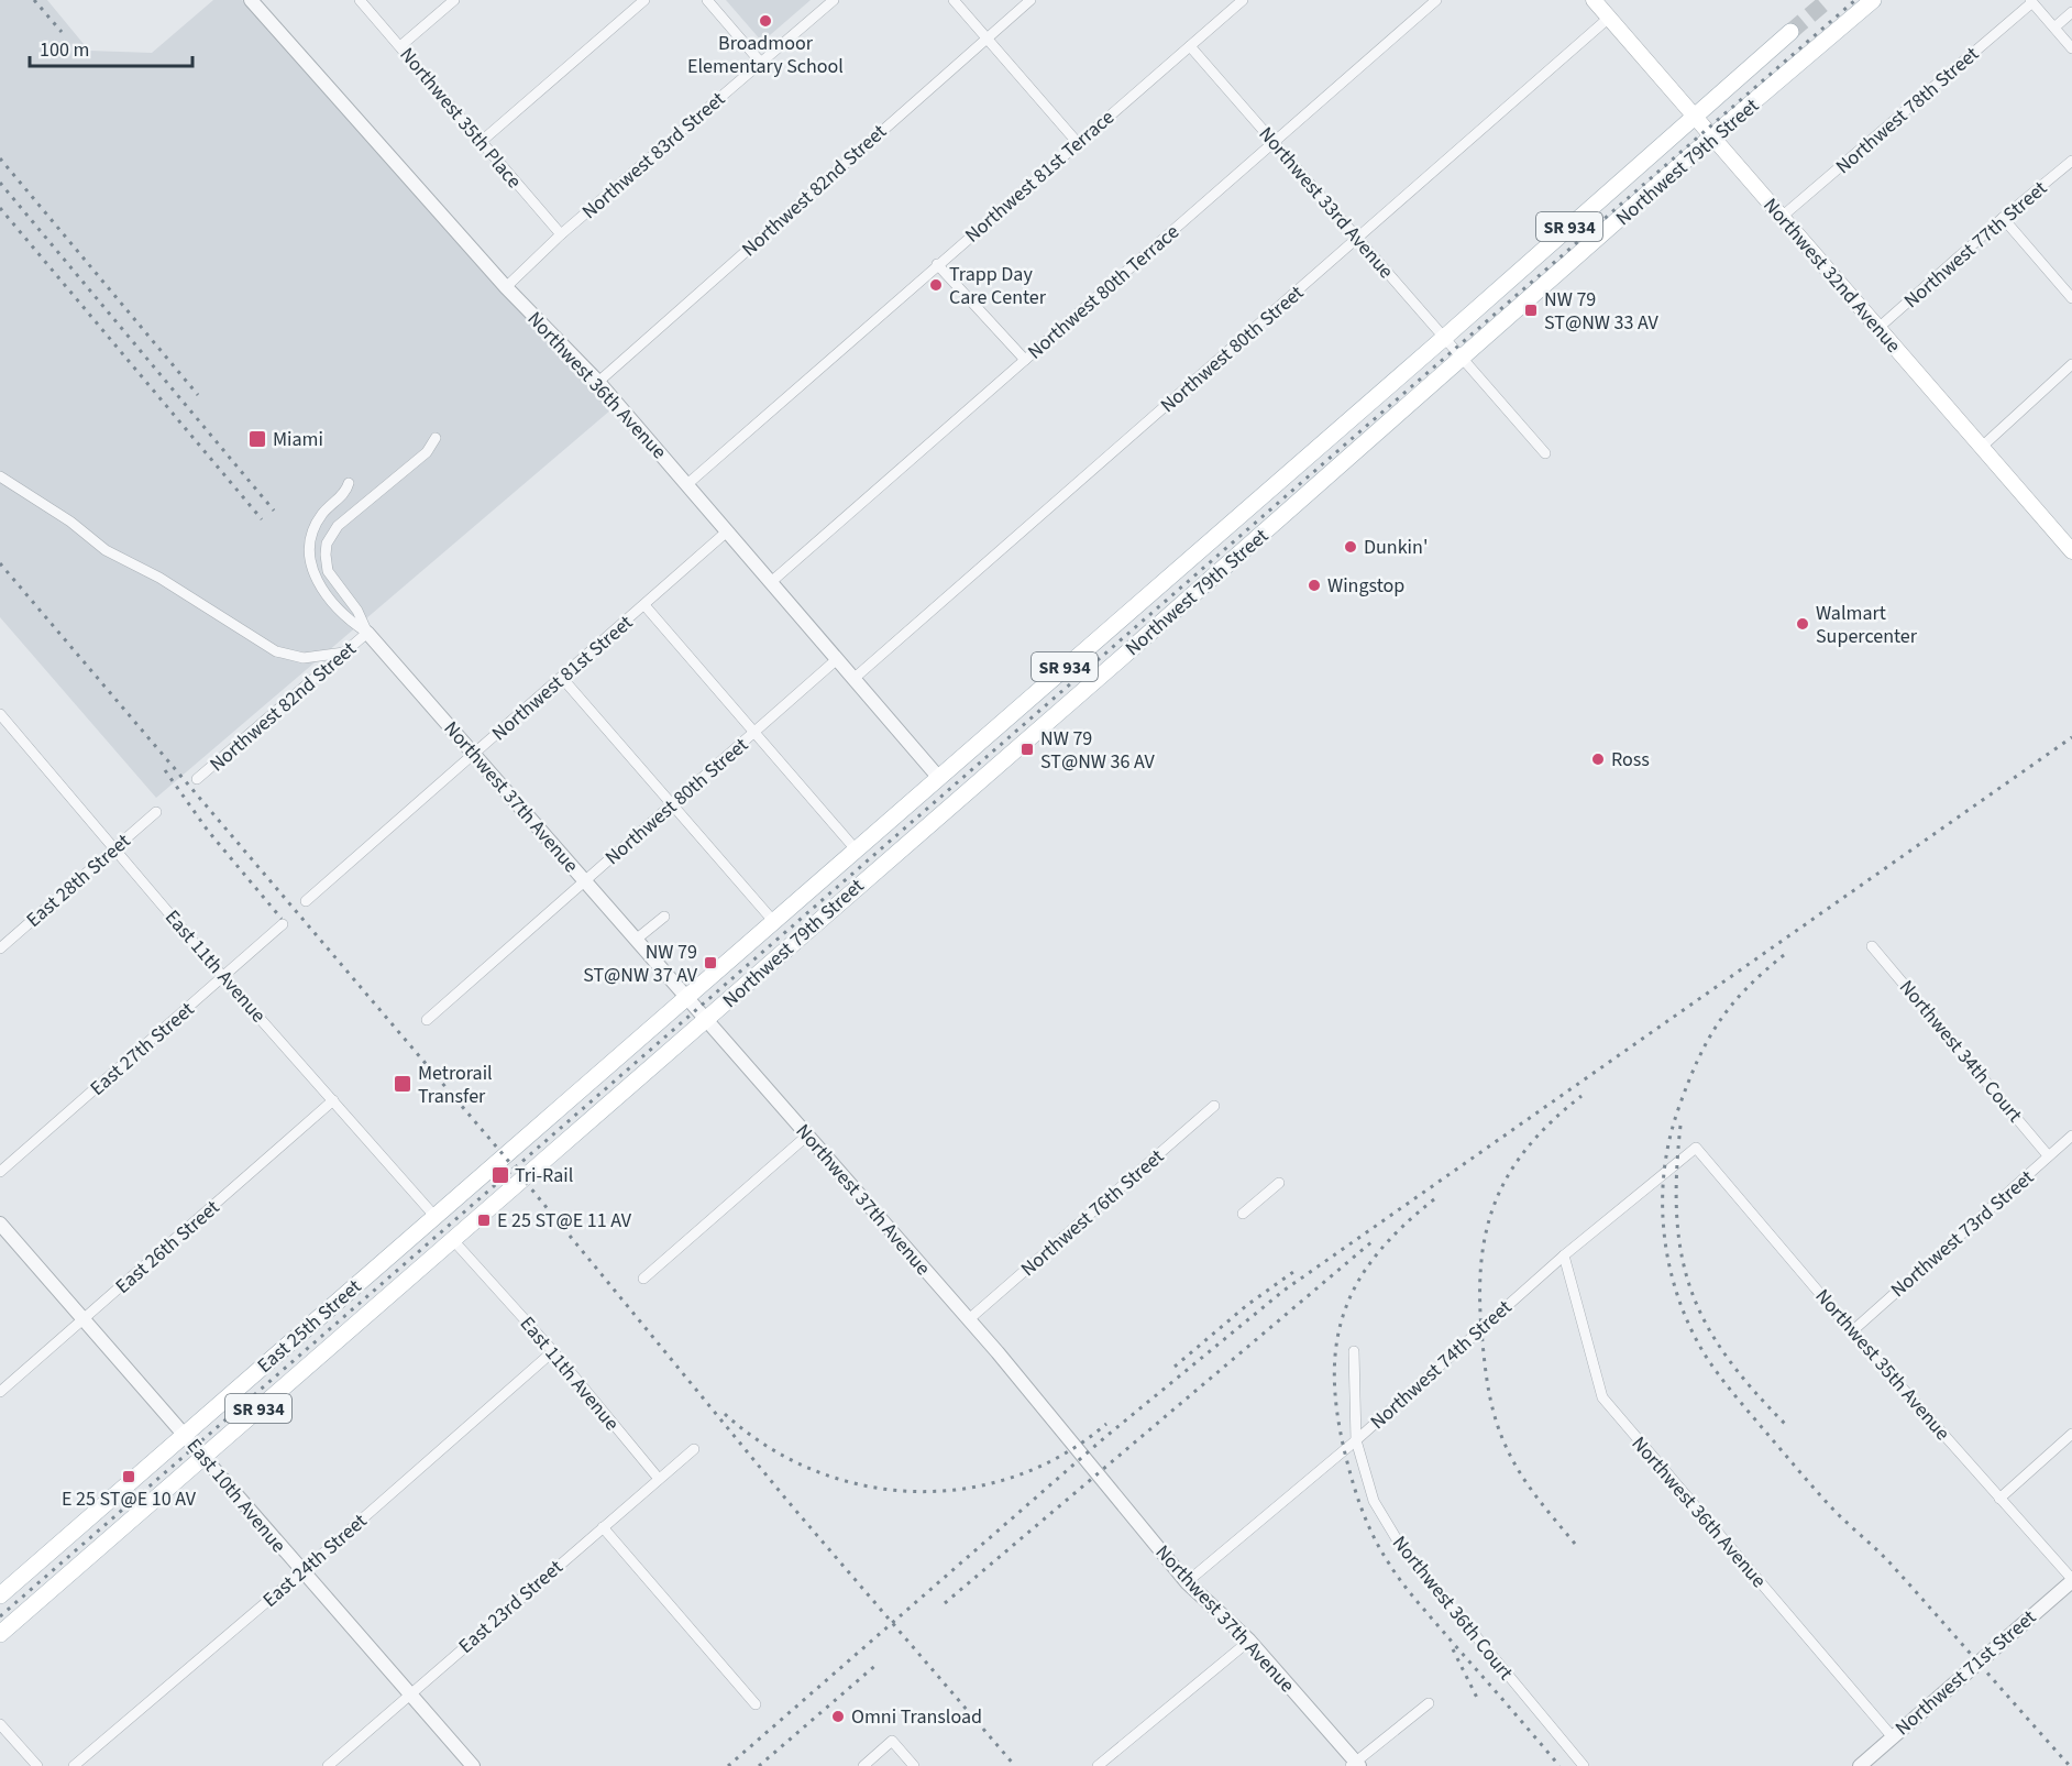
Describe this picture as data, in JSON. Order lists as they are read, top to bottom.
{
  "streets": {
    "main road": [
      "Northwest 79th Street",
      "SR 934",
      "Northwest 32nd Avenue",
      "East 25th Street"
    ],
    "street": [
      "Northwest 78th Street",
      "Northwest 35th Place",
      "Northwest 83rd Street",
      "Northwest 81st Terrace",
      "Northwest 82nd Street",
      "Northwest 33rd Avenue",
      "Northwest 77th Street",
      "Northwest 80th Terrace",
      "Northwest 80th Street",
      "Northwest 36th Avenue",
      "Northwest 81st Street",
      "Northwest 37th Avenue",
      "East 28th Street",
      "East 11th Avenue",
      "East 27th Street",
      "Northwest 34th Court",
      "Northwest 76th Street",
      "Northwest 73rd Street",
      "East 26th Street",
      "Northwest 74th Street",
      "Northwest 35th Avenue",
      "East 10th Avenue",
      "East 24th Street",
      "East 23rd Street",
      "Northwest 36th Court",
      "Northwest 71st Street"
    ]
  },
  "crossings": [
    ["Northwest 78th Street", "Northwest 32nd Avenue"],
    ["Northwest 35th Place", "Northwest 83rd Street"],
    ["Northwest 83rd Street", "Northwest 36th Avenue"],
    ["Northwest 79th Street", "Northwest 33rd Avenue"],
    ["Northwest 79th Street", "SR 934"],
    ["Northwest 79th Street", "Northwest 32nd Avenue"],
    ["Northwest 79th Street", "Northwest 36th Avenue"],
    ["Northwest 79th Street", "Northwest 37th Avenue"],
    ["Northwest 79th Street", "East 11th Avenue"],
    ["Northwest 79th Street", "East 25th Street"],
    ["Northwest 81st Terrace", "Northwest 33rd Avenue"],
    ["Northwest 81st Terrace", "Northwest 36th Avenue"],
    ["Northwest 82nd Street", "Northwest 36th Avenue"],
    ["Northwest 82nd Street", "Northwest 37th Avenue"],
    ["Northwest 33rd Avenue", "Northwest 80th Terrace"],
    ["Northwest 33rd Avenue", "Northwest 80th Street"],
    ["SR 934", "East 11th Avenue"],
    ["SR 934", "East 10th Avenue"],
    ["Northwest 77th Street", "Northwest 32nd Avenue"],
    ["Northwest 32nd Avenue", "Northwest 80th Street"],
    ["Northwest 80th Terrace", "Northwest 36th Avenue"],
    ["Northwest 80th Street", "Northwest 36th Avenue"],
    ["Northwest 80th Street", "Northwest 37th Avenue"],
    ["Northwest 36th Avenue", "Northwest 81st Street"],
    ["Northwest 36th Avenue", "Northwest 74th Street"],
    ["Northwest 36th Avenue", "Northwest 71st Street"],
    ["Northwest 81st Street", "Northwest 37th Avenue"],
    ["Northwest 37th Avenue", "Northwest 76th Street"],
    ["Northwest 37th Avenue", "Northwest 74th Street"],
    ["East 28th Street", "East 11th Avenue"],
    ["East 11th Avenue", "East 27th Street"],
    ["East 11th Avenue", "East 26th Street"],
    ["East 11th Avenue", "East 25th Street"],
    ["East 11th Avenue", "East 24th Street"],
    ["East 11th Avenue", "East 23rd Street"],
    ["Northwest 34th Court", "Northwest 73rd Street"],
    ["Northwest 73rd Street", "Northwest 35th Avenue"],
    ["East 26th Street", "East 10th Avenue"],
    ["East 25th Street", "East 10th Avenue"],
    ["Northwest 74th Street", "Northwest 35th Avenue"],
    ["Northwest 74th Street", "Northwest 36th Court"],
    ["Northwest 35th Avenue", "Northwest 71st Street"],
    ["East 10th Avenue", "East 24th Street"],
    ["East 10th Avenue", "East 23rd Street"]
  ],
  "places": {
    "other": [
      "Broadmoor Elementary School",
      "Trapp Day Care Center",
      "Dunkin'",
      "Wingstop",
      "Walmart Supercenter",
      "Ross",
      "Omni Transload"
    ],
    "transit": [
      "NW 79 ST@NW 33 AV",
      "Miami",
      "NW 79 ST@NW 36 AV",
      "NW 79 ST@NW 37 AV",
      "Metrorail Transfer",
      "Tri-Rail",
      "E 25 ST@E 11 AV",
      "E 25 ST@E 10 AV"
    ]
  },
  "scale_bar": "100 m"
}
